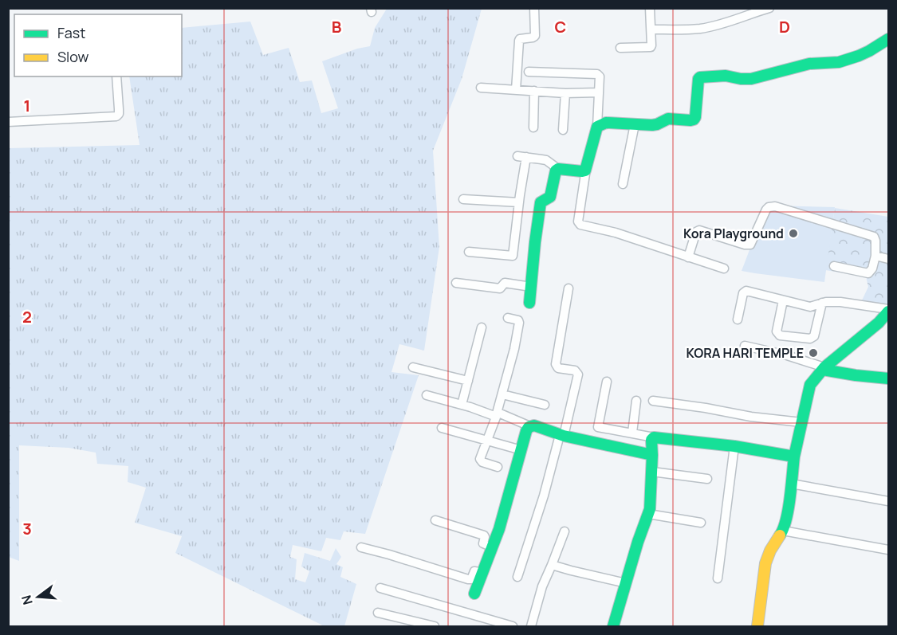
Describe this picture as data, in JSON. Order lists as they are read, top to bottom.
{
  "places": ["Kora Playground", "KORA HARI TEMPLE"],
  "legend": ["Fast", "Slow"],
  "north": "left",
  "grid": {
    "columns": ["B", "C", "D"],
    "rows": ["1", "2", "3"]
  }
}
